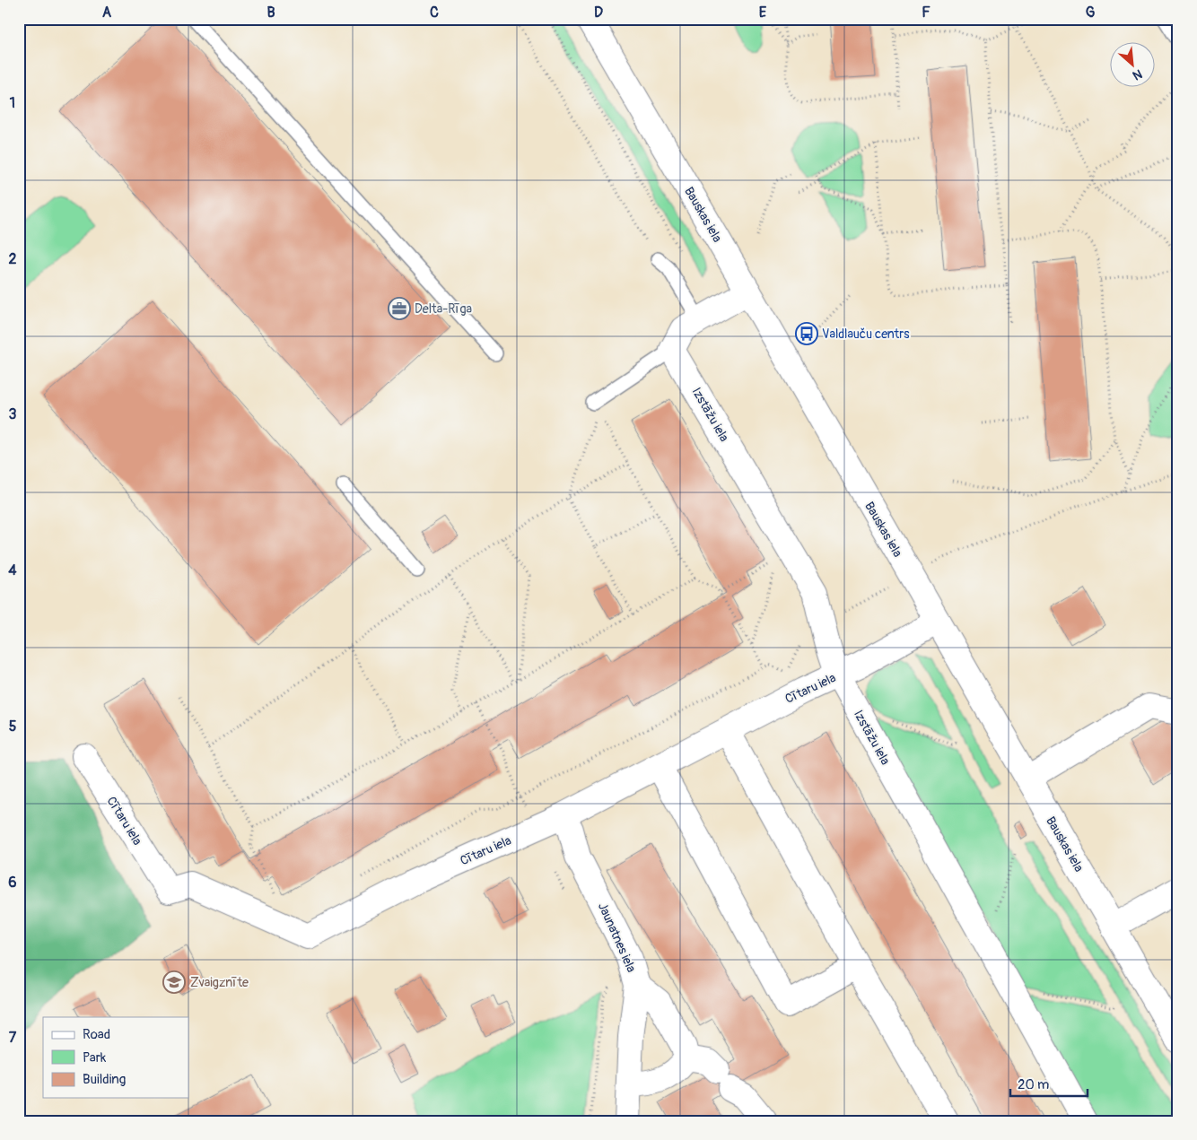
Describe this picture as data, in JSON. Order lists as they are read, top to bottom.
{
  "streets": {
    "street": [
      "Bauskas iela",
      "Izstāžu iela",
      "Cītaru iela",
      "Jaunatnes iela"
    ]
  },
  "crossings": [
    ["Bauskas iela", "Cītaru iela"],
    ["Izstāžu iela", "Cītaru iela"],
    ["Cītaru iela", "Jaunatnes iela"]
  ],
  "places": {
    "office": ["Delta-Rīga"],
    "bus stop": ["Valdlauču centrs"],
    "school or university": ["Zvaigznīte"]
  },
  "legend": ["Road", "Park", "Building"],
  "scale_bar": "20 m",
  "north": "bottom right",
  "grid": {
    "columns": [
      "A",
      "B",
      "C",
      "D",
      "E",
      "F",
      "G"
    ],
    "rows": [
      "1",
      "2",
      "3",
      "4",
      "5",
      "6",
      "7"
    ]
  }
}
